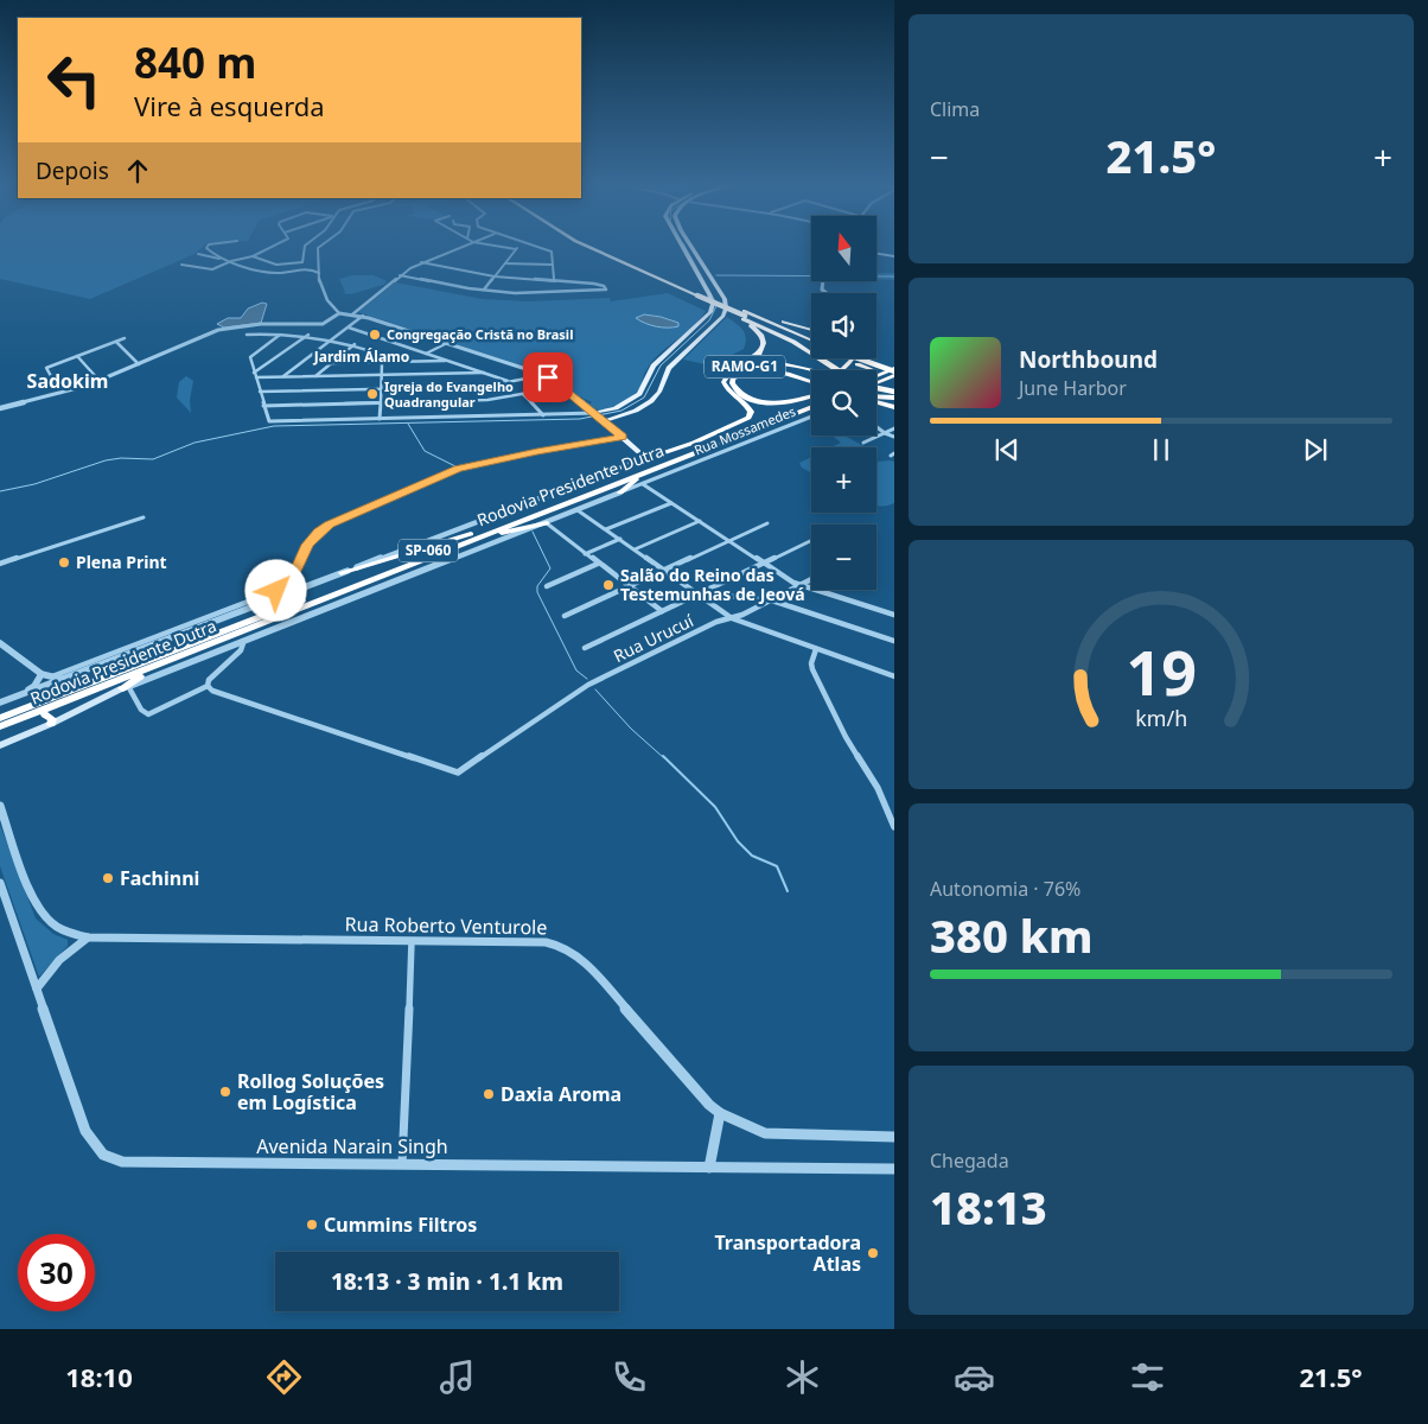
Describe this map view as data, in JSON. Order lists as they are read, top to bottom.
{
  "streets": {
    "highway": ["RAMO-G1", "Rodovia Presidente Dutra", "SP-060"],
    "street": [
      "Rua Mossamedes",
      "Rua Urucuí",
      "Rua Roberto Venturole",
      "Avenida Narain Singh"
    ]
  },
  "districts": ["Jardim Álamo", "Sadokim"],
  "places": [
    "Congregação Cristã no Brasil",
    "Igreja do Evangelho Quadrangular",
    "Plena Print",
    "Salão do Reino das Testemunhas de Jeová",
    "Fachinni",
    "Rollog Soluções em Logística",
    "Daxia Aroma",
    "Cummins Filtros",
    "Transportadora Atlas"
  ],
  "north": "top",
  "page": {
    "tile": [
      "Clima",
      ["Autonomia · 76%", "380 km"],
      ["Chegada", "18:13"]
    ],
    "turn": ["840 m", "Vire à esquerda"],
    "heat": ["−", "21.5°", "+"],
    "then": "Depois",
    "map_buttons": ["+", "−"],
    "song": ["Northbound", "June Harbor"],
    "limit": "30",
    "trip": "18:13 · 3 min · 1.1 km",
    "tabs": ["18:10", "21.5°"],
    "gauge": ["19", "km/h"]
  }
}
